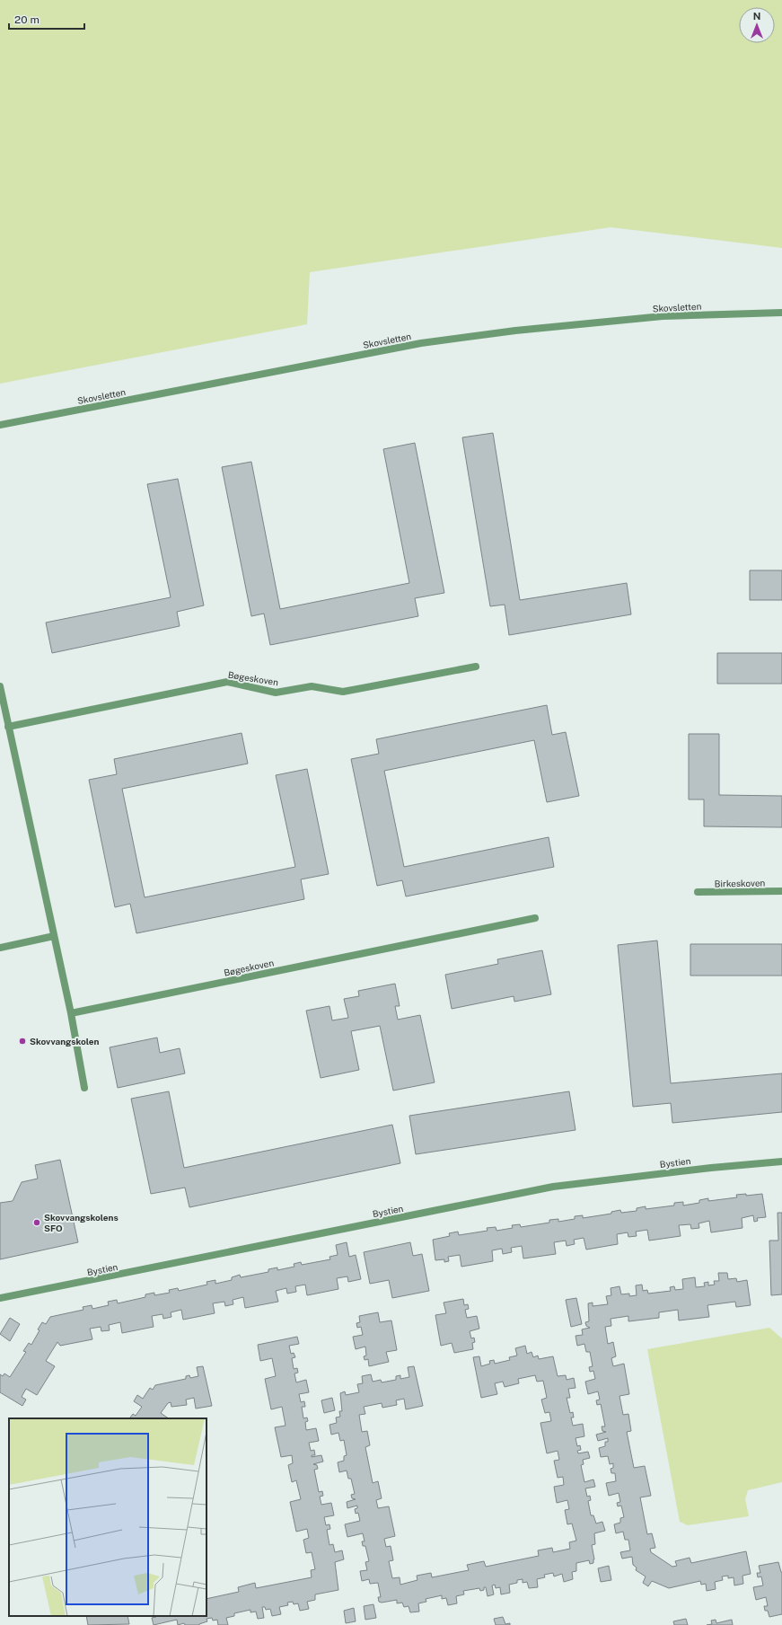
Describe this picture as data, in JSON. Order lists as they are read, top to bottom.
{
  "streets": {
    "street": [
      "Skovsletten",
      "Bøgeskoven",
      "Birkeskoven",
      "Bystien"
    ]
  },
  "places": ["Skovvangskolen", "Skovvangskolens SFO"],
  "scale_bar": "20 m",
  "north": "top"
}
